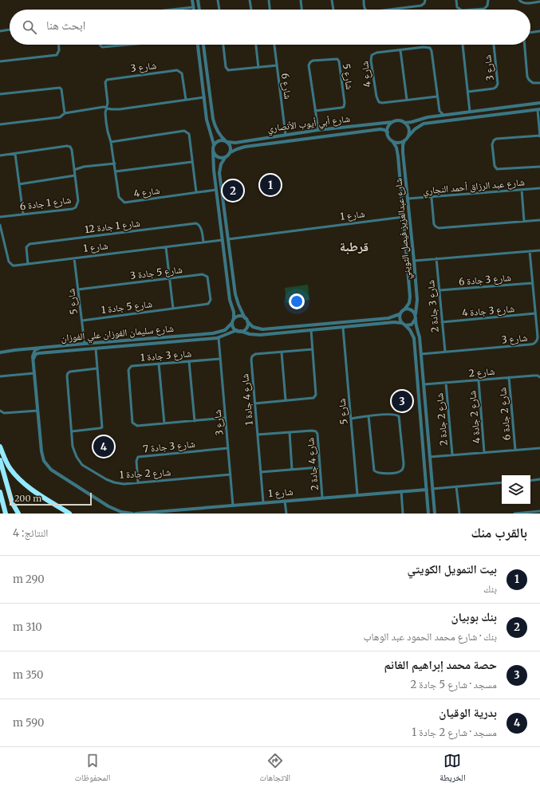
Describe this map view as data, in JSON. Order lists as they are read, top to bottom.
{
  "streets": {
    "street": [
      "شارع 3",
      "شارع 4",
      "شارع 5",
      "شارع 6",
      "شارع أبي أيوب الأنصاري",
      "شارع عبد الرزاق أحمد النجاري",
      "شارع 1 جادة 6",
      "شارع 1",
      "شارع 1 جادة 12",
      "شارع عبدالعزيز فيصل الثويني",
      "شارع 5 جادة 3",
      "شارع 3 جادة 6",
      "شارع 3 جادة 2",
      "شارع 5 جادة 1",
      "شارع 3 جادة 4",
      "شارع سليمان الفوزان علي الفوزان",
      "شارع 3 جادة 1",
      "شارع 2",
      "شارع 4 جادة 1",
      "شارع 2 جادة 6",
      "شارع 2 جادة 4",
      "شارع 2 جادة 2",
      "شارع 3 جادة 7",
      "شارع 4 جادة 2",
      "شارع 2 جادة 1"
    ]
  },
  "crossings": [
    ["شارع 3", "شارع 4"],
    ["شارع 3", "شارع 1"],
    ["شارع 3", "شارع عبدالعزيز فيصل الثويني"],
    ["شارع 3", "شارع 3 جادة 6"],
    ["شارع 3", "شارع 3 جادة 2"],
    ["شارع 3", "شارع 3 جادة 4"],
    ["شارع 3", "شارع سليمان الفوزان علي الفوزان"],
    ["شارع 3", "شارع 3 جادة 1"],
    ["شارع 3", "شارع 3 جادة 7"],
    ["شارع 3", "شارع 2 جادة 1"],
    ["شارع 5", "شارع أبي أيوب الأنصاري"],
    ["شارع 5", "شارع 1"],
    ["شارع 5", "شارع 5 جادة 3"],
    ["شارع 5", "شارع 5 جادة 1"],
    ["شارع 5", "شارع سليمان الفوزان علي الفوزان"],
    ["شارع 6", "شارع أبي أيوب الأنصاري"],
    ["شارع أبي أيوب الأنصاري", "شارع عبدالعزيز فيصل الثويني"],
    ["شارع عبد الرزاق أحمد النجاري", "شارع عبدالعزيز فيصل الثويني"],
    ["شارع 1", "شارع 1 جادة 12"],
    ["شارع 1", "شارع عبدالعزيز فيصل الثويني"],
    ["شارع 1", "شارع 4 جادة 1"],
    ["شارع 1", "شارع 4 جادة 2"],
    ["شارع عبدالعزيز فيصل الثويني", "شارع 2"],
    ["شارع 5 جادة 3", "شارع 5 جادة 1"],
    ["شارع 3 جادة 6", "شارع 3 جادة 2"],
    ["شارع 3 جادة 2", "شارع 3 جادة 4"],
    ["شارع 2", "شارع 2 جادة 6"],
    ["شارع 2", "شارع 2 جادة 4"],
    ["شارع 2", "شارع 2 جادة 2"],
    ["شارع 4 جادة 1", "شارع 4 جادة 2"],
    ["شارع 3 جادة 7", "شارع 2 جادة 1"]
  ],
  "districts": ["قرطبة"],
  "scale_bar": "200 m",
  "page": {
    "search": "ابحث هنا",
    "pins": [
      "1",
      "2",
      "3",
      "4"
    ],
    "scale": "200 m",
    "heading": ["بالقرب منك", "النتائج: 4"],
    "list": [
      {
        "mark": "1",
        "name": "بيت التمويل الكويتي",
        "note": "بنك",
        "value": "290 m"
      },
      {
        "mark": "2",
        "name": "بنك بوبيان",
        "note": "بنك · شارع محمد الحمود عبد الوهاب",
        "value": "310 m"
      },
      {
        "mark": "3",
        "name": "حصة محمد إبراهيم الغانم",
        "note": "مسجد · شارع 5 جادة 2",
        "value": "350 m"
      },
      {
        "mark": "4",
        "name": "بدرية الوقيان",
        "note": "مسجد · شارع 2 جادة 1",
        "value": "590 m"
      }
    ],
    "nav": ["الخريطة", "الاتجاهات", "المحفوظات"]
  }
}
